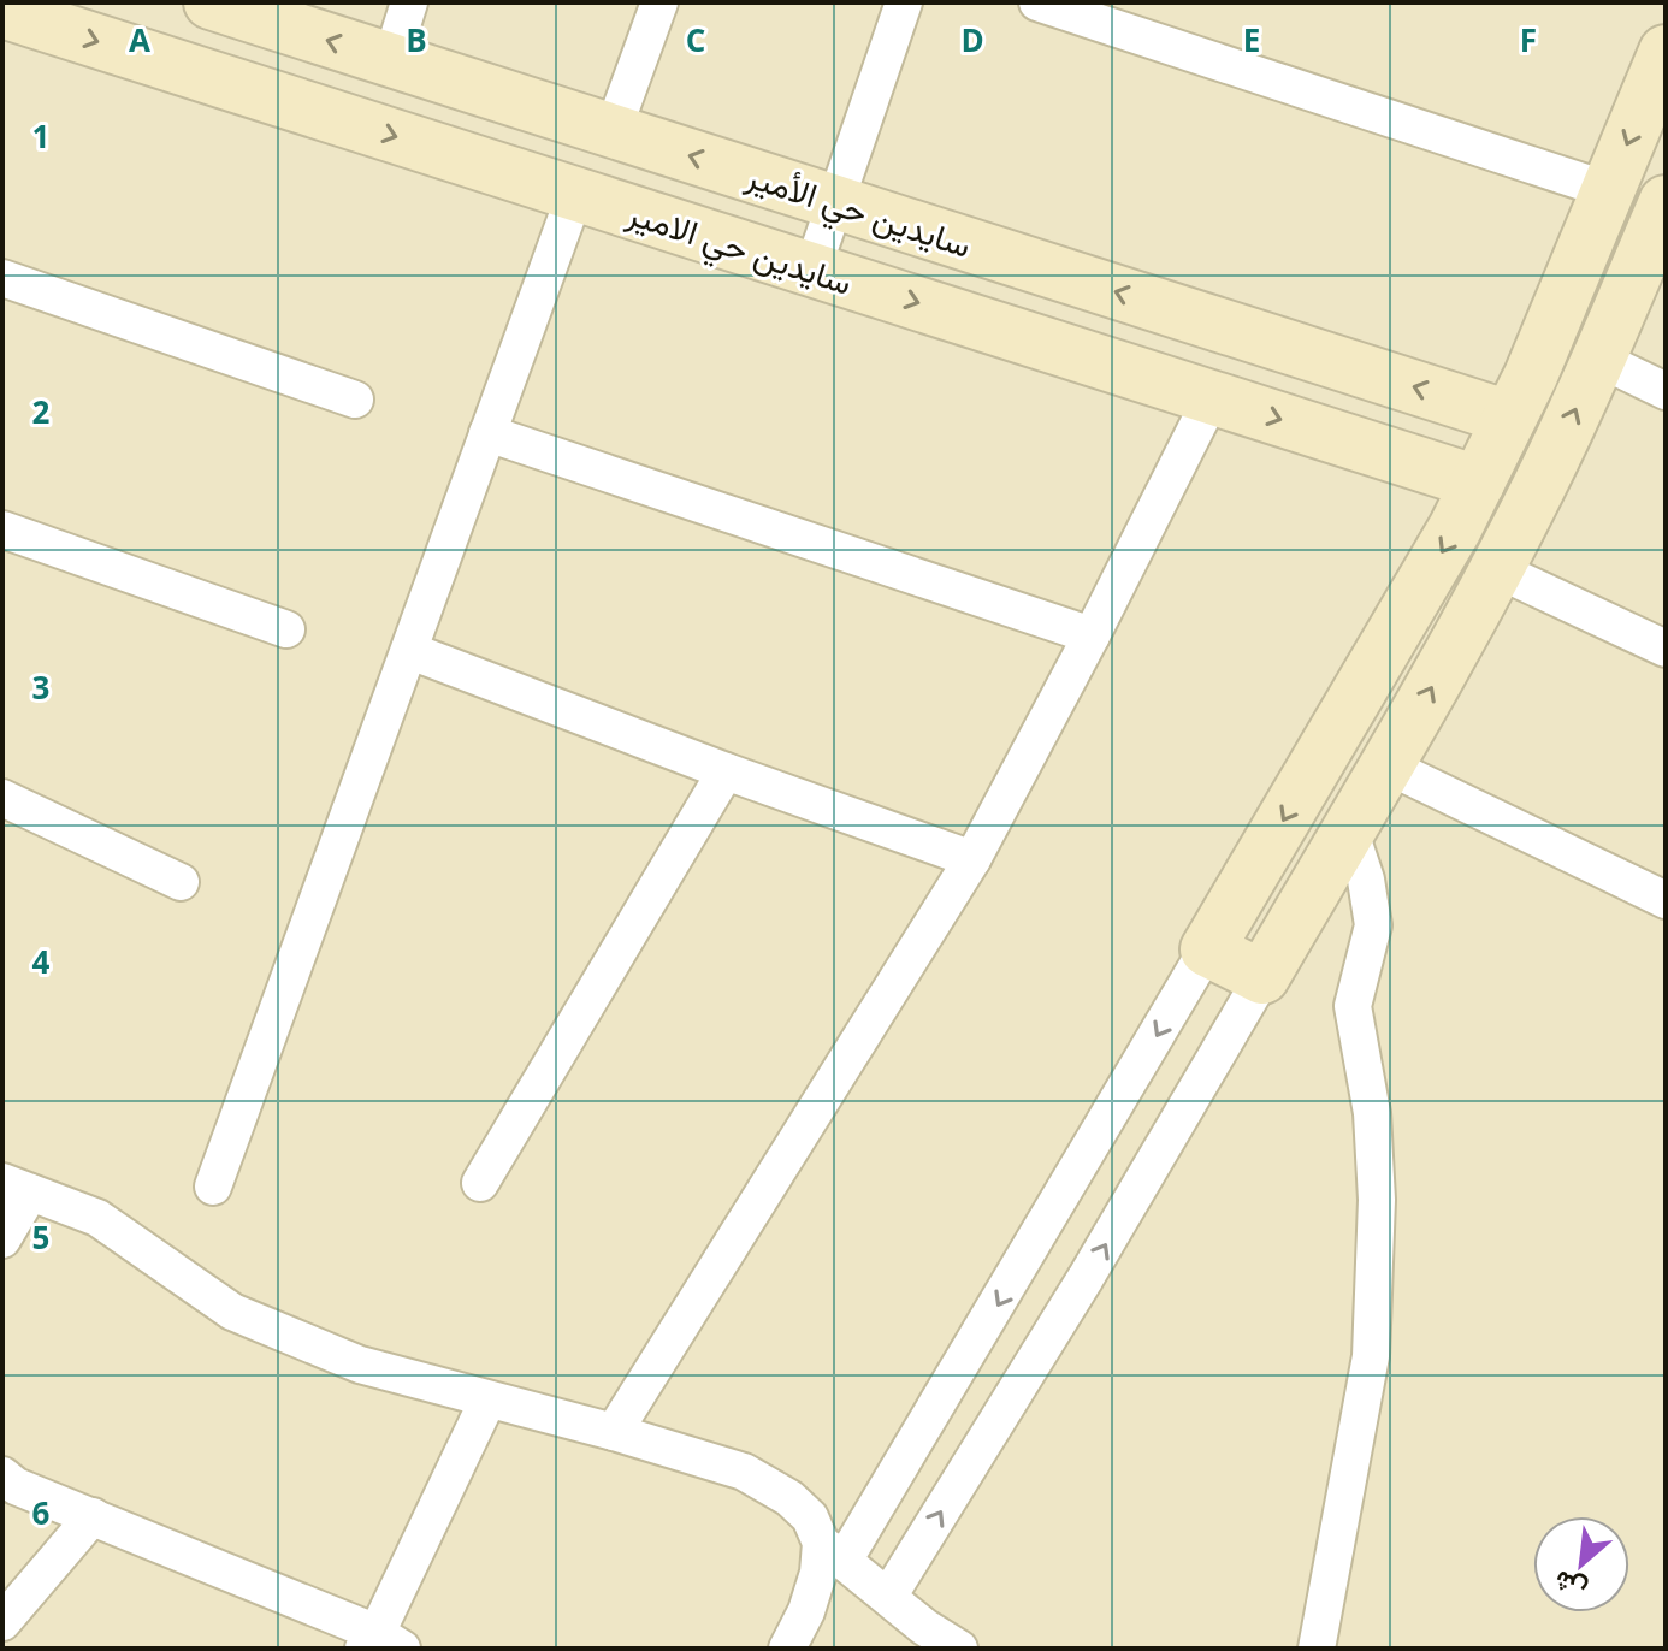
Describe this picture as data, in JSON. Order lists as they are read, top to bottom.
{
  "streets": {
    "main road": ["سايدين حي الأمير", "سايدين حي الامير"]
  },
  "one_way": ["سايدين حي الأمير", "سايدين حي الامير"],
  "north": "bottom left",
  "grid": {
    "columns": [
      "A",
      "B",
      "C",
      "D",
      "E",
      "F"
    ],
    "rows": [
      "1",
      "2",
      "3",
      "4",
      "5",
      "6"
    ]
  }
}
